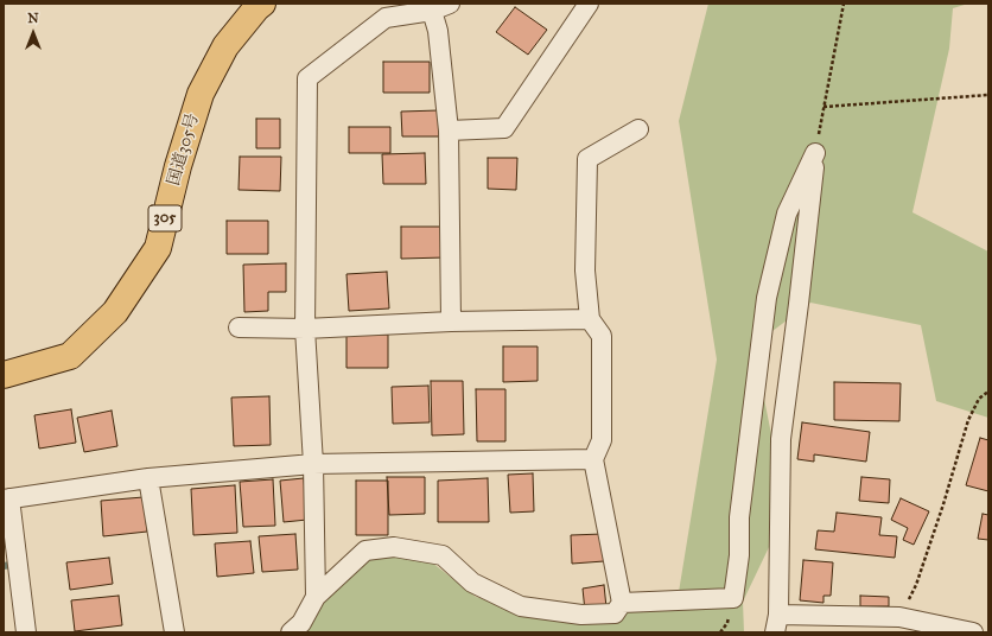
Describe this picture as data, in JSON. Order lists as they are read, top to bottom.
{
  "streets": {
    "highway": ["国道305号", "305"]
  },
  "north": "top"
}
